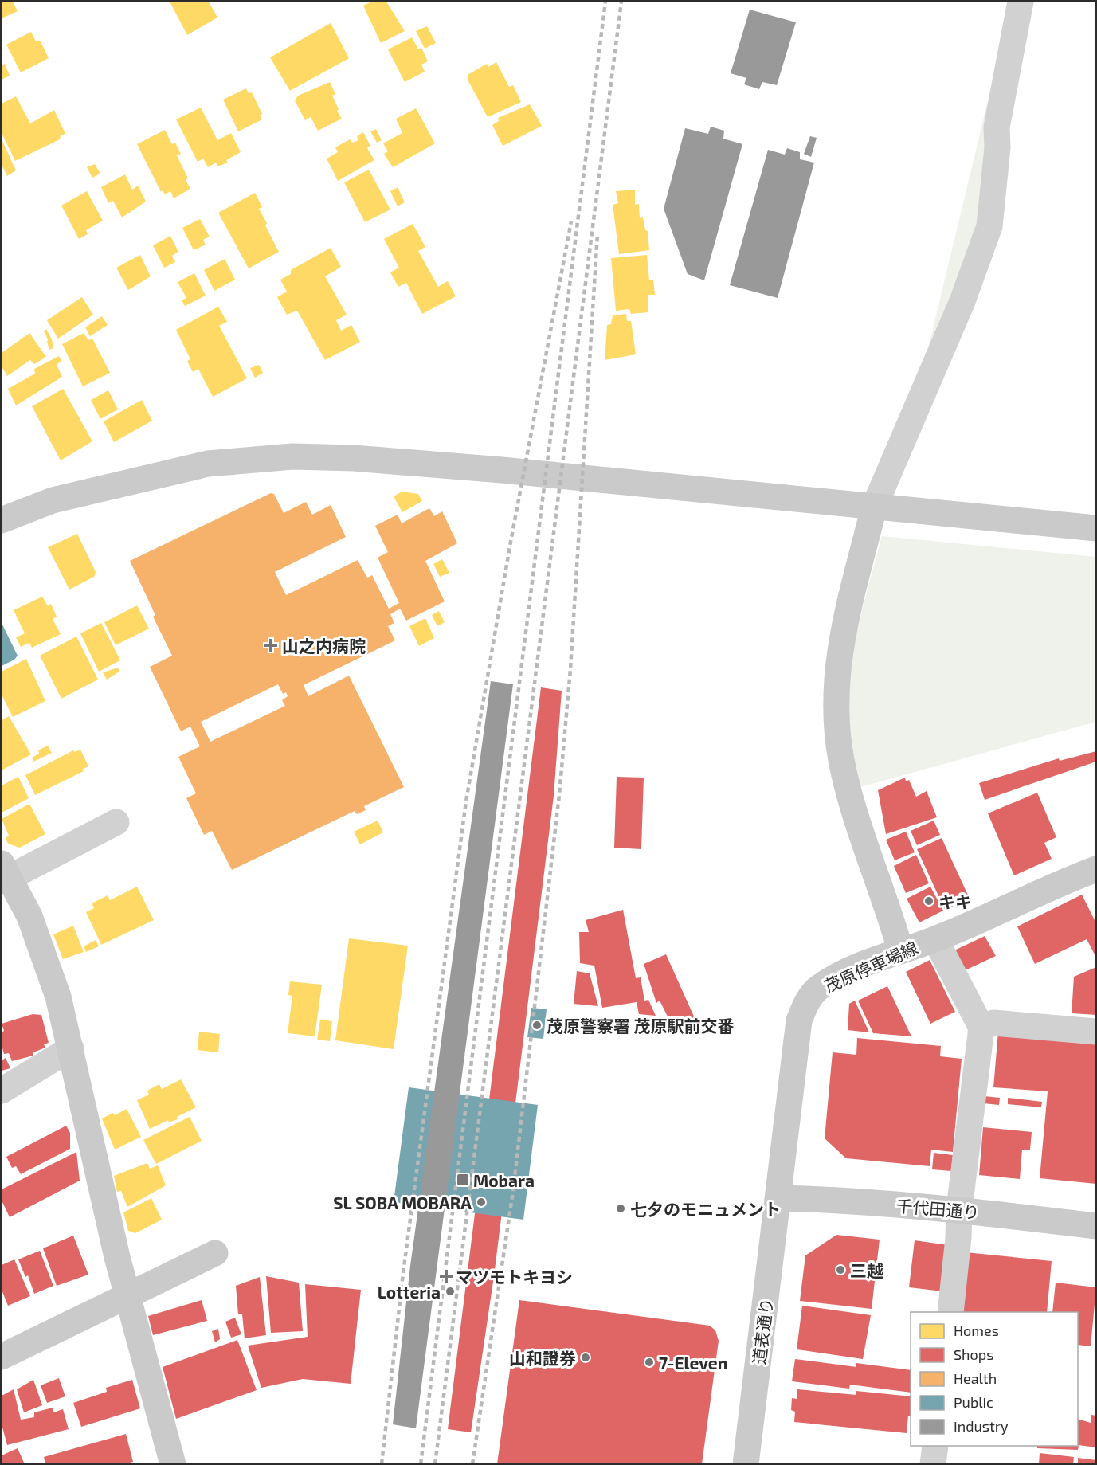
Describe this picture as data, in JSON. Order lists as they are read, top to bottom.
{
  "streets": {
    "street": ["茂原停車場線", "千代田通り", "道表通り"]
  },
  "crossings": [
    ["茂原停車場線", "千代田通り"],
    ["茂原停車場線", "道表通り"],
    ["千代田通り", "道表通り"]
  ],
  "places": {
    "health": ["山之内病院", "マツモトキヨシ"],
    "other": [
      "キキ",
      "茂原警察署 茂原駅前交番",
      "SL SOBA MOBARA",
      "七夕のモニュメント",
      "三越",
      "Lotteria",
      "山和證券",
      "7-Eleven"
    ],
    "transit": ["Mobara"]
  },
  "legend": [
    "Homes",
    "Shops",
    "Health",
    "Public",
    "Industry"
  ]
}
